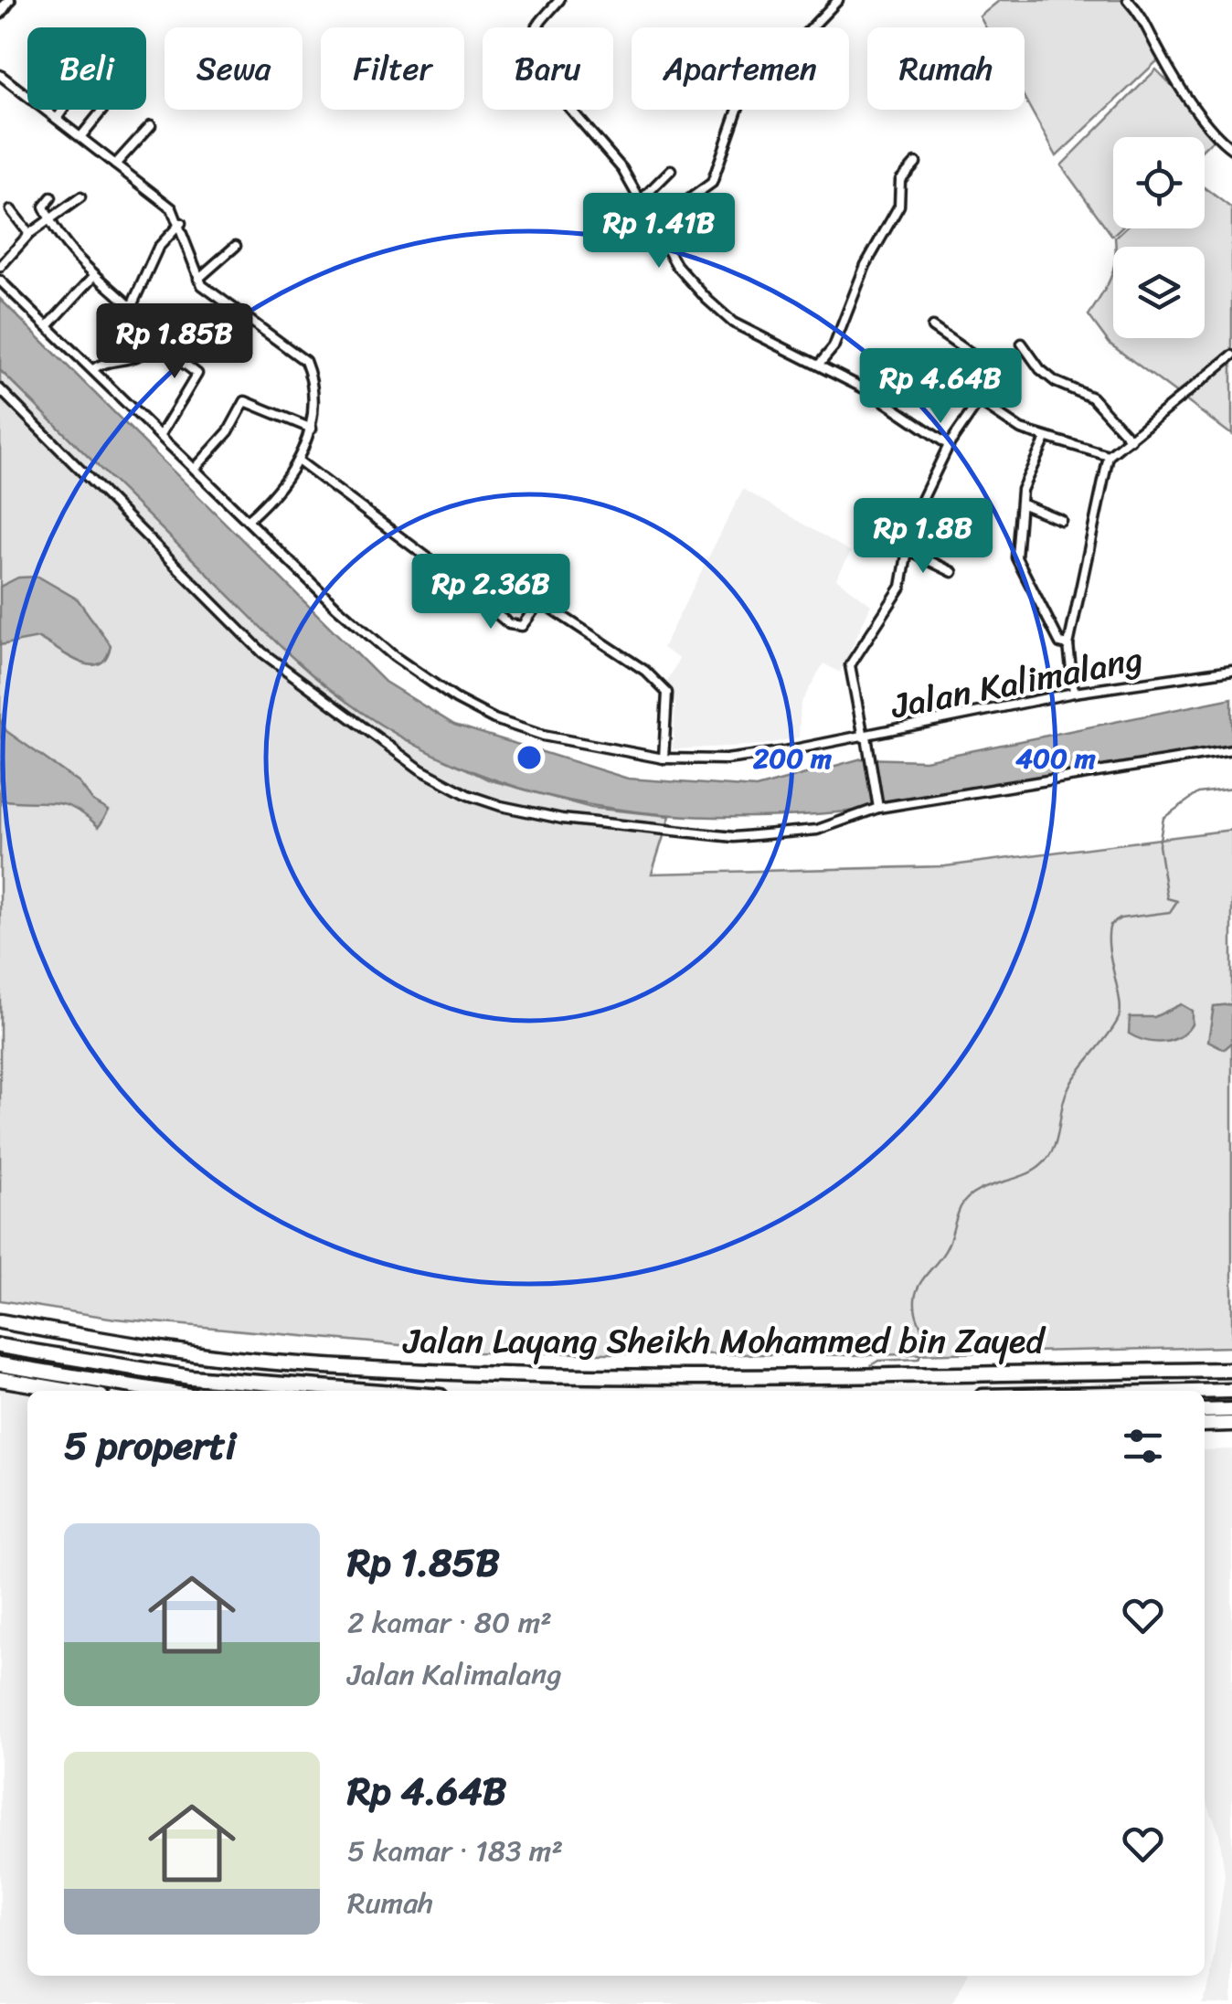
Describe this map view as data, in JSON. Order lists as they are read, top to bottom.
{
  "streets": {
    "highway": ["Jalan Layang Sheikh Mohammed bin Zayed"],
    "street": ["Jalan Kalimalang"]
  },
  "page": {
    "chip": [
      "Beli",
      "Sewa",
      "Filter",
      "Baru",
      "Apartemen",
      "Rumah"
    ],
    "price": [
      "Rp 1.41B",
      "Rp 1.85B",
      "Rp 4.64B",
      "Rp 1.8B",
      "Rp 2.36B"
    ],
    "heading": "5 properti",
    "list": [
      {
        "name": "Rp 1.85B",
        "note": "2 kamar · 80 m² · Jalan Kalimalang"
      },
      {
        "name": "Rp 4.64B",
        "note": "5 kamar · 183 m² · Rumah"
      }
    ]
  },
  "rings": ["200 m", "400 m"]
}
